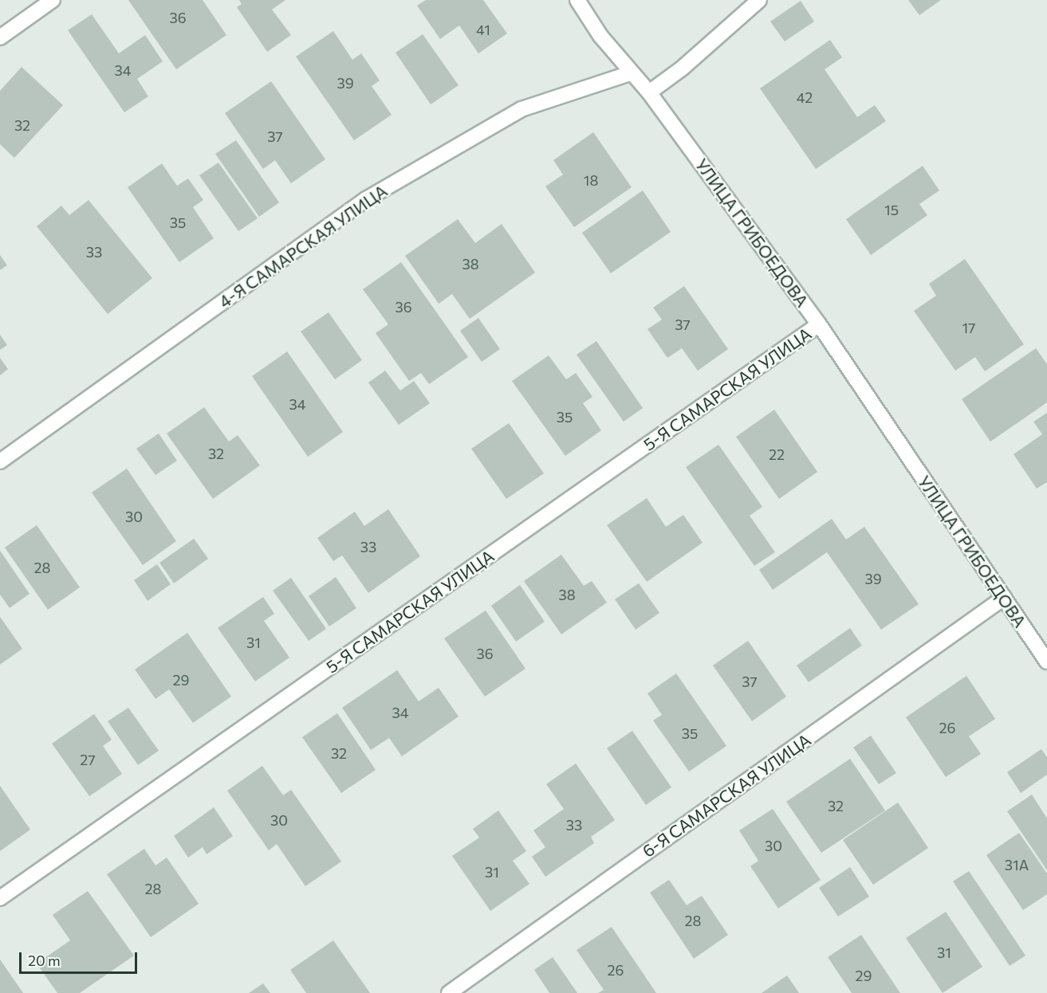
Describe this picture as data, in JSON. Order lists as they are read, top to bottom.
{
  "streets": {
    "street": [
      "УЛИЦА ГРИБОЕДОВА",
      "4-Я САМАРСКАЯ УЛИЦА",
      "5-Я САМАРСКАЯ УЛИЦА",
      "6-Я САМАРСКАЯ УЛИЦА"
    ]
  },
  "crossings": [
    ["УЛИЦА ГРИБОЕДОВА", "4-Я САМАРСКАЯ УЛИЦА"],
    ["УЛИЦА ГРИБОЕДОВА", "5-Я САМАРСКАЯ УЛИЦА"],
    ["УЛИЦА ГРИБОЕДОВА", "6-Я САМАРСКАЯ УЛИЦА"]
  ],
  "house_numbers": [
    "36",
    "41",
    "34",
    "39",
    "42",
    "32",
    "37",
    "18",
    "15",
    "35",
    "33",
    "38",
    "36",
    "37",
    "17",
    "34",
    "35",
    "32",
    "22",
    "30",
    "33",
    "28",
    "39",
    "38",
    "31",
    "36",
    "29",
    "37",
    "34",
    "26",
    "35",
    "32",
    "27",
    "32",
    "30",
    "33",
    "30",
    "31А",
    "31",
    "28",
    "28",
    "31",
    "26",
    "29"
  ],
  "scale_bar": "20 m"
}
